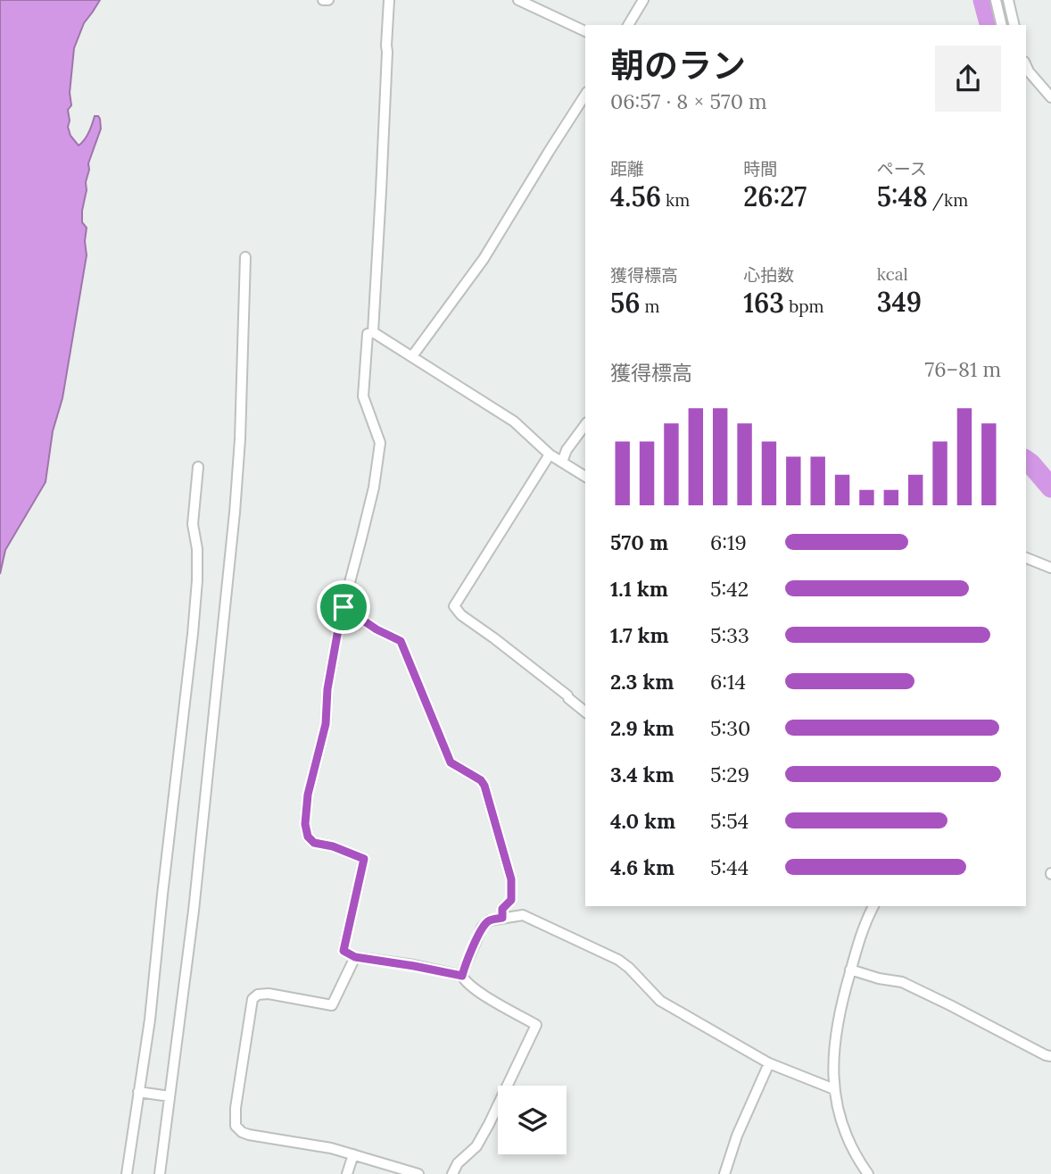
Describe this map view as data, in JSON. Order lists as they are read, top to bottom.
{
  "page": {
    "heading": ["朝のラン", "06:57 · 8 × 570 m"],
    "stats": [
      ["距離", "4.56 km"],
      ["時間", "26:27"],
      ["ペース", "5:48 /km"],
      ["獲得標高", "56 m"],
      ["心拍数", "163 bpm"],
      ["kcal", "349"]
    ],
    "chart": ["獲得標高", "76–81 m"],
    "list": [
      {
        "name": "570 m",
        "note": "6:19"
      },
      {
        "name": "1.1 km",
        "note": "5:42"
      },
      {
        "name": "1.7 km",
        "note": "5:33"
      },
      {
        "name": "2.3 km",
        "note": "6:14"
      },
      {
        "name": "2.9 km",
        "note": "5:30"
      },
      {
        "name": "3.4 km",
        "note": "5:29"
      },
      {
        "name": "4.0 km",
        "note": "5:54"
      },
      {
        "name": "4.6 km",
        "note": "5:44"
      }
    ]
  }
}
